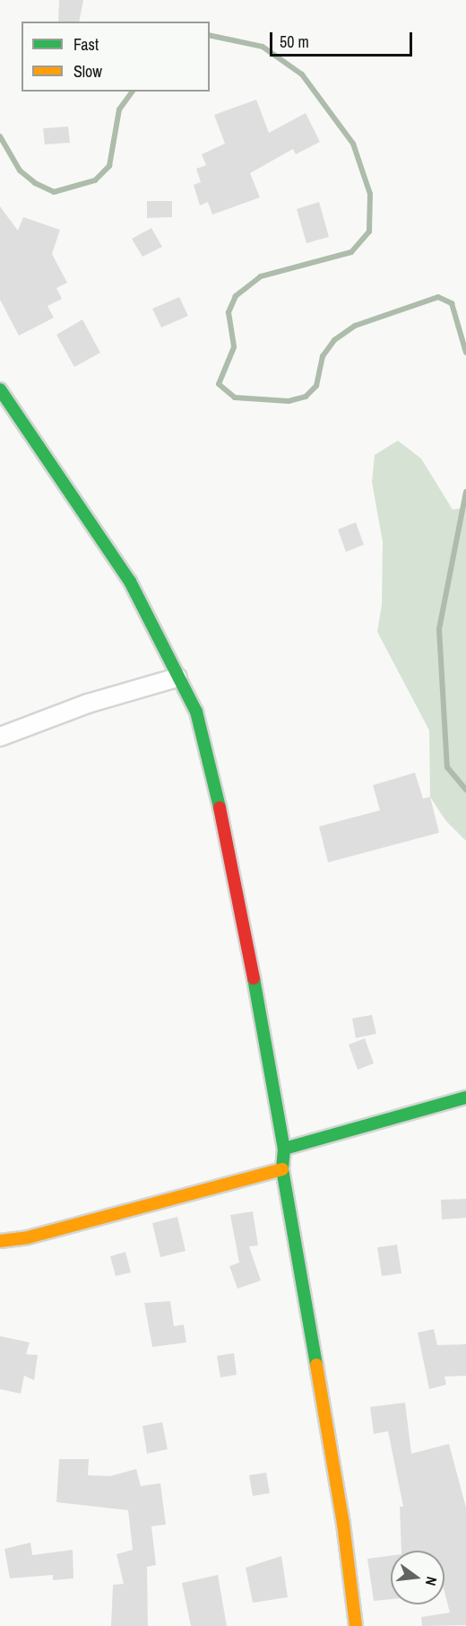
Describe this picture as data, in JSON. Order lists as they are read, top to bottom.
{
  "legend": ["Fast", "Slow"],
  "scale_bar": "50 m",
  "north": "right"
}
